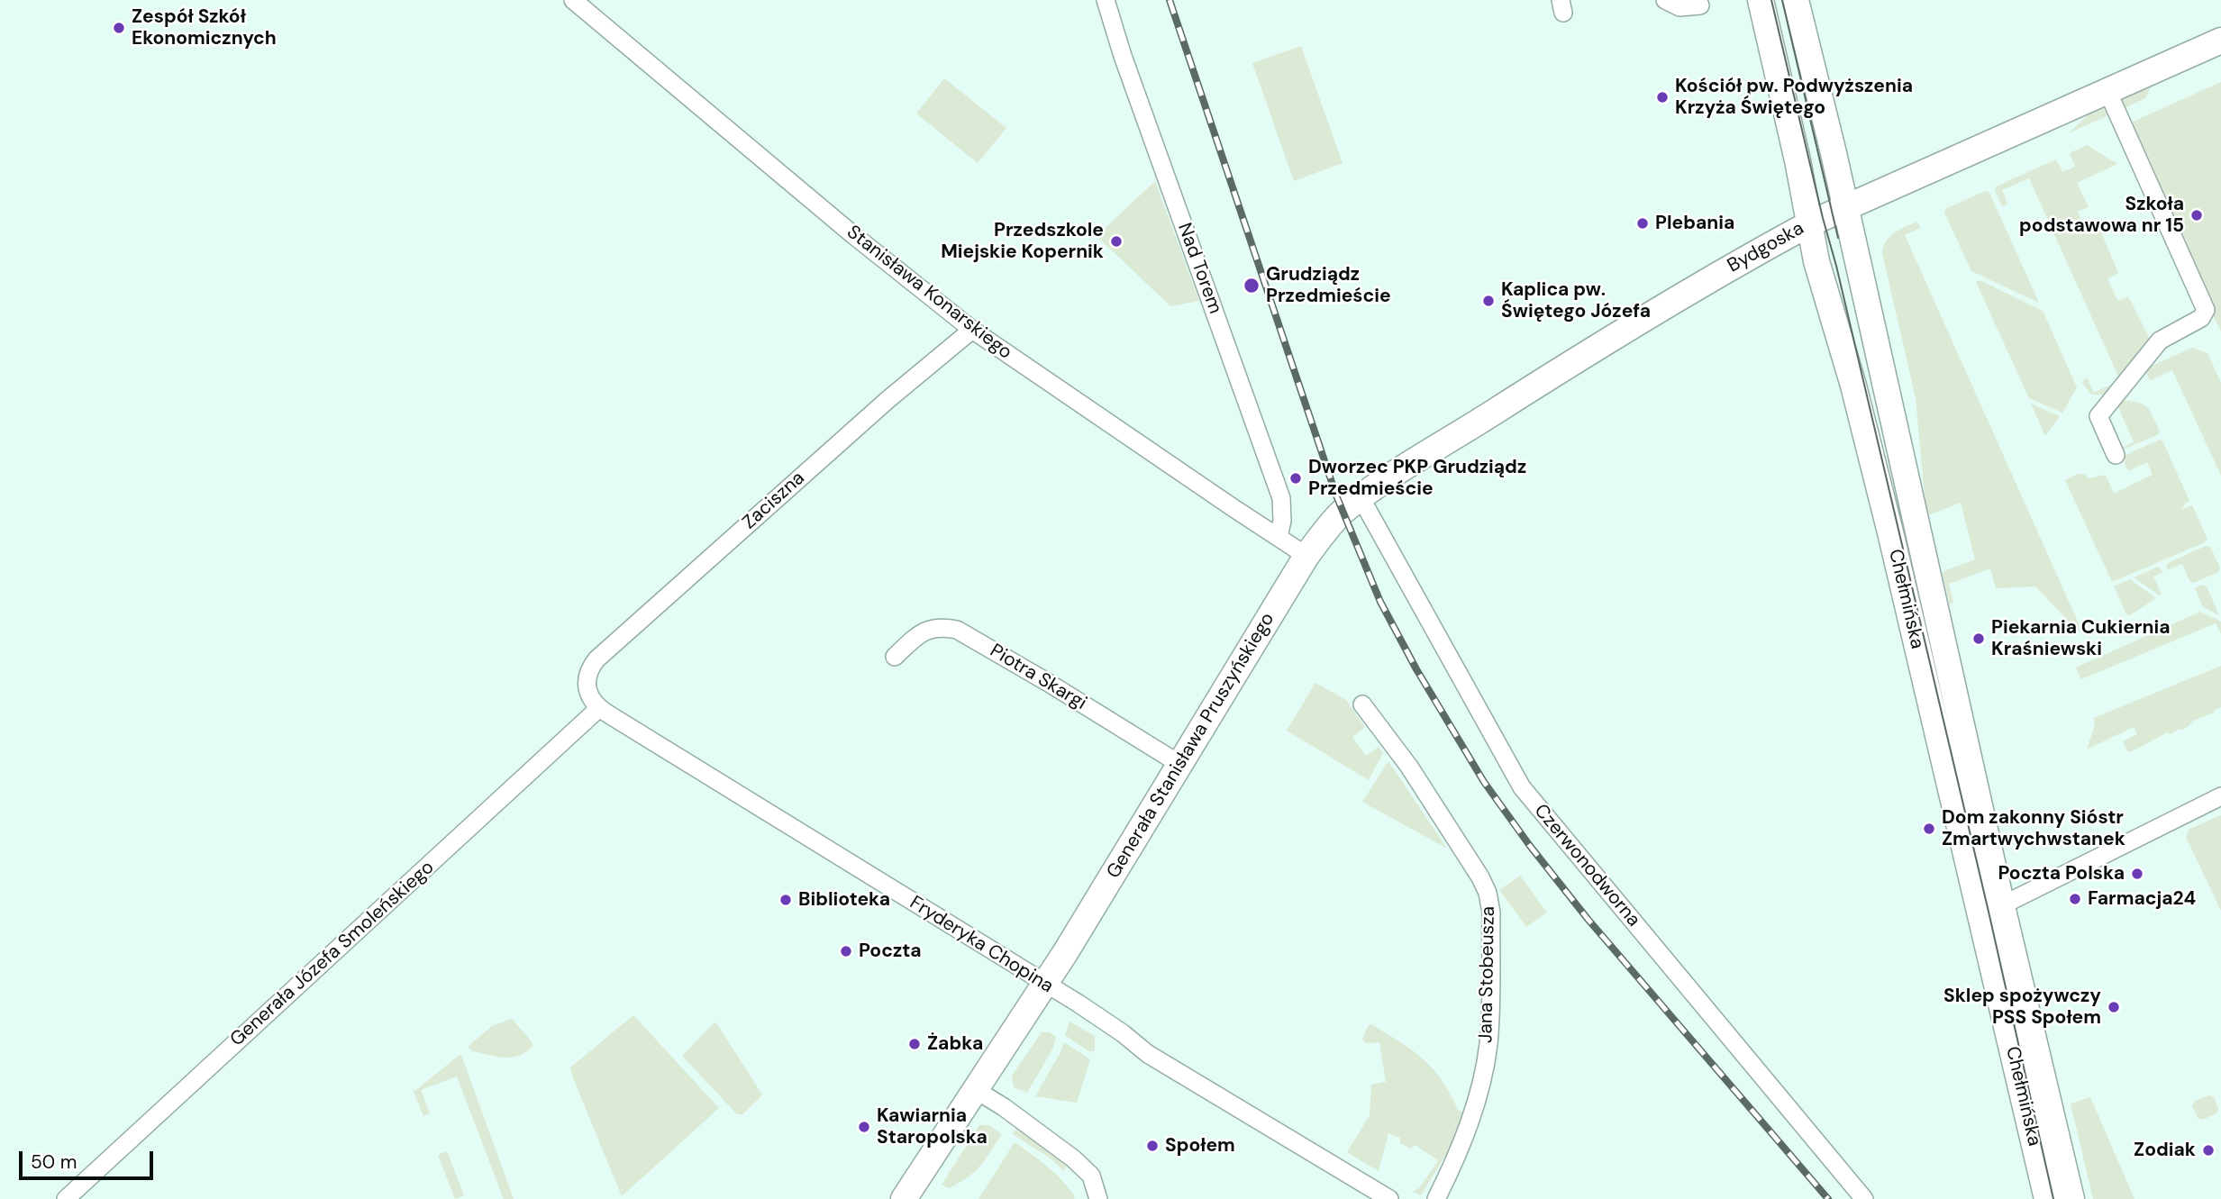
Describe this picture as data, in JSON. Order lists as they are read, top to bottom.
{
  "streets": {
    "main road": ["Bydgoska", "Chełmińska", "Generała Stanisława Pruszyńskiego"],
    "street": [
      "Nad Torem",
      "Stanisława Konarskiego",
      "Zaciszna",
      "Piotra Skargi",
      "Czerwonodworna",
      "Fryderyka Chopina",
      "Generała Józefa Smoleńskiego",
      "Jana Stobeusza"
    ]
  },
  "crossings": [
    ["Bydgoska", "Chełmińska"],
    ["Bydgoska", "Generała Stanisława Pruszyńskiego"],
    ["Bydgoska", "Czerwonodworna"],
    ["Nad Torem", "Stanisława Konarskiego"],
    ["Stanisława Konarskiego", "Zaciszna"],
    ["Stanisława Konarskiego", "Generała Stanisława Pruszyńskiego"],
    ["Zaciszna", "Fryderyka Chopina"],
    ["Zaciszna", "Generała Józefa Smoleńskiego"],
    ["Piotra Skargi", "Generała Stanisława Pruszyńskiego"],
    ["Generała Stanisława Pruszyńskiego", "Czerwonodworna"],
    ["Generała Stanisława Pruszyńskiego", "Fryderyka Chopina"],
    ["Fryderyka Chopina", "Generała Józefa Smoleńskiego"]
  ],
  "places": [
    "Zespół Szkół Ekonomicznych",
    "Kościół pw. Podwyższenia Krzyża Świętego",
    "Szkoła podstawowa nr 15",
    "Plebania",
    "Przedszkole Miejskie Kopernik",
    "Grudziądz Przedmieście",
    "Kaplica pw. Świętego Józefa",
    "Dworzec PKP Grudziądz Przedmieście",
    "Piekarnia Cukiernia Kraśniewski",
    "Dom zakonny Sióstr Zmartwychwstanek",
    "Poczta Polska",
    "Farmacja24",
    "Biblioteka",
    "Poczta",
    "Sklep spożywczy PSS Społem",
    "Żabka",
    "Kawiarnia Staropolska",
    "Społem",
    "Zodiak"
  ],
  "scale_bar": "50 m"
}
